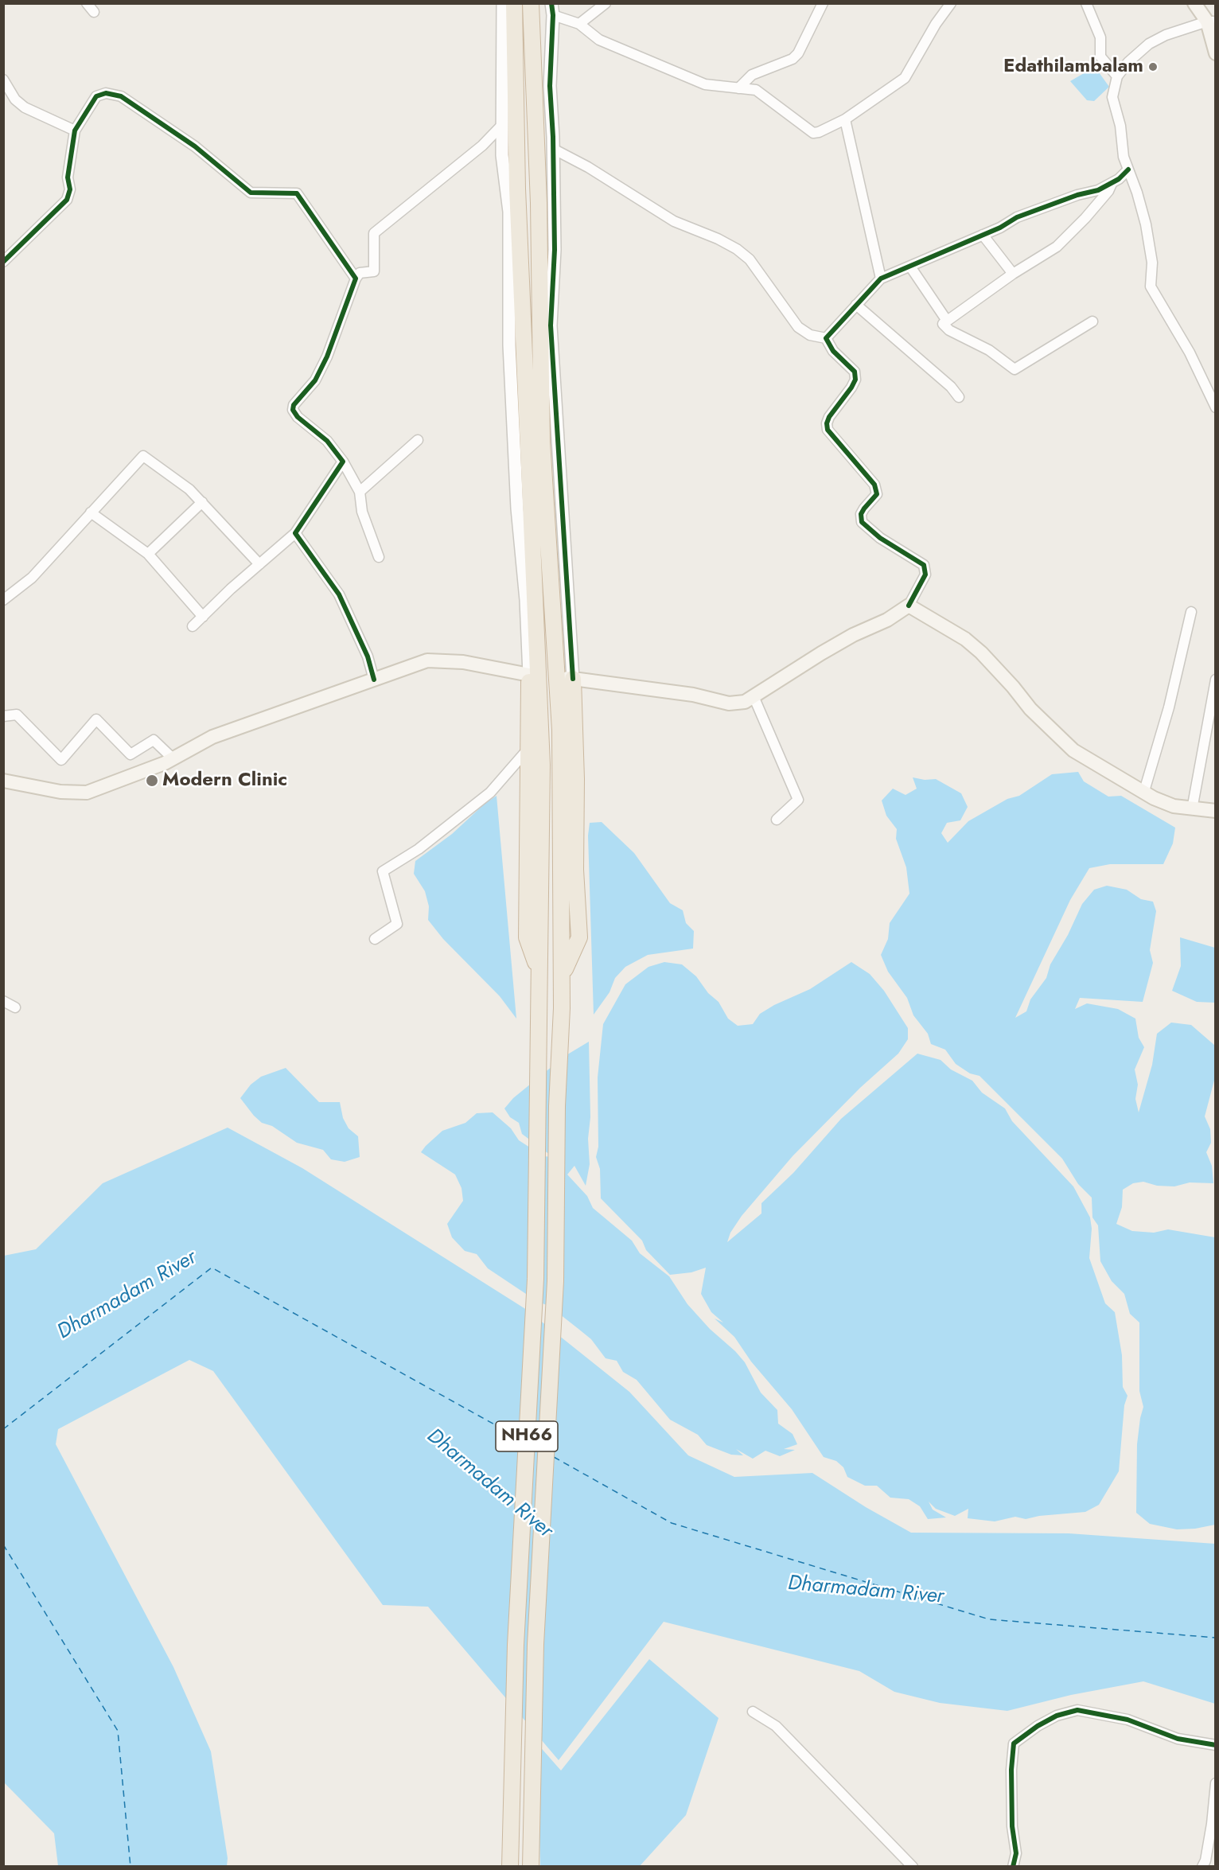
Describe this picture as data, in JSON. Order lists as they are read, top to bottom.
{
  "streets": {
    "highway": ["NH66"]
  },
  "water": ["Dharmadam River"],
  "places": ["Edathilambalam", "Modern Clinic"]
}
